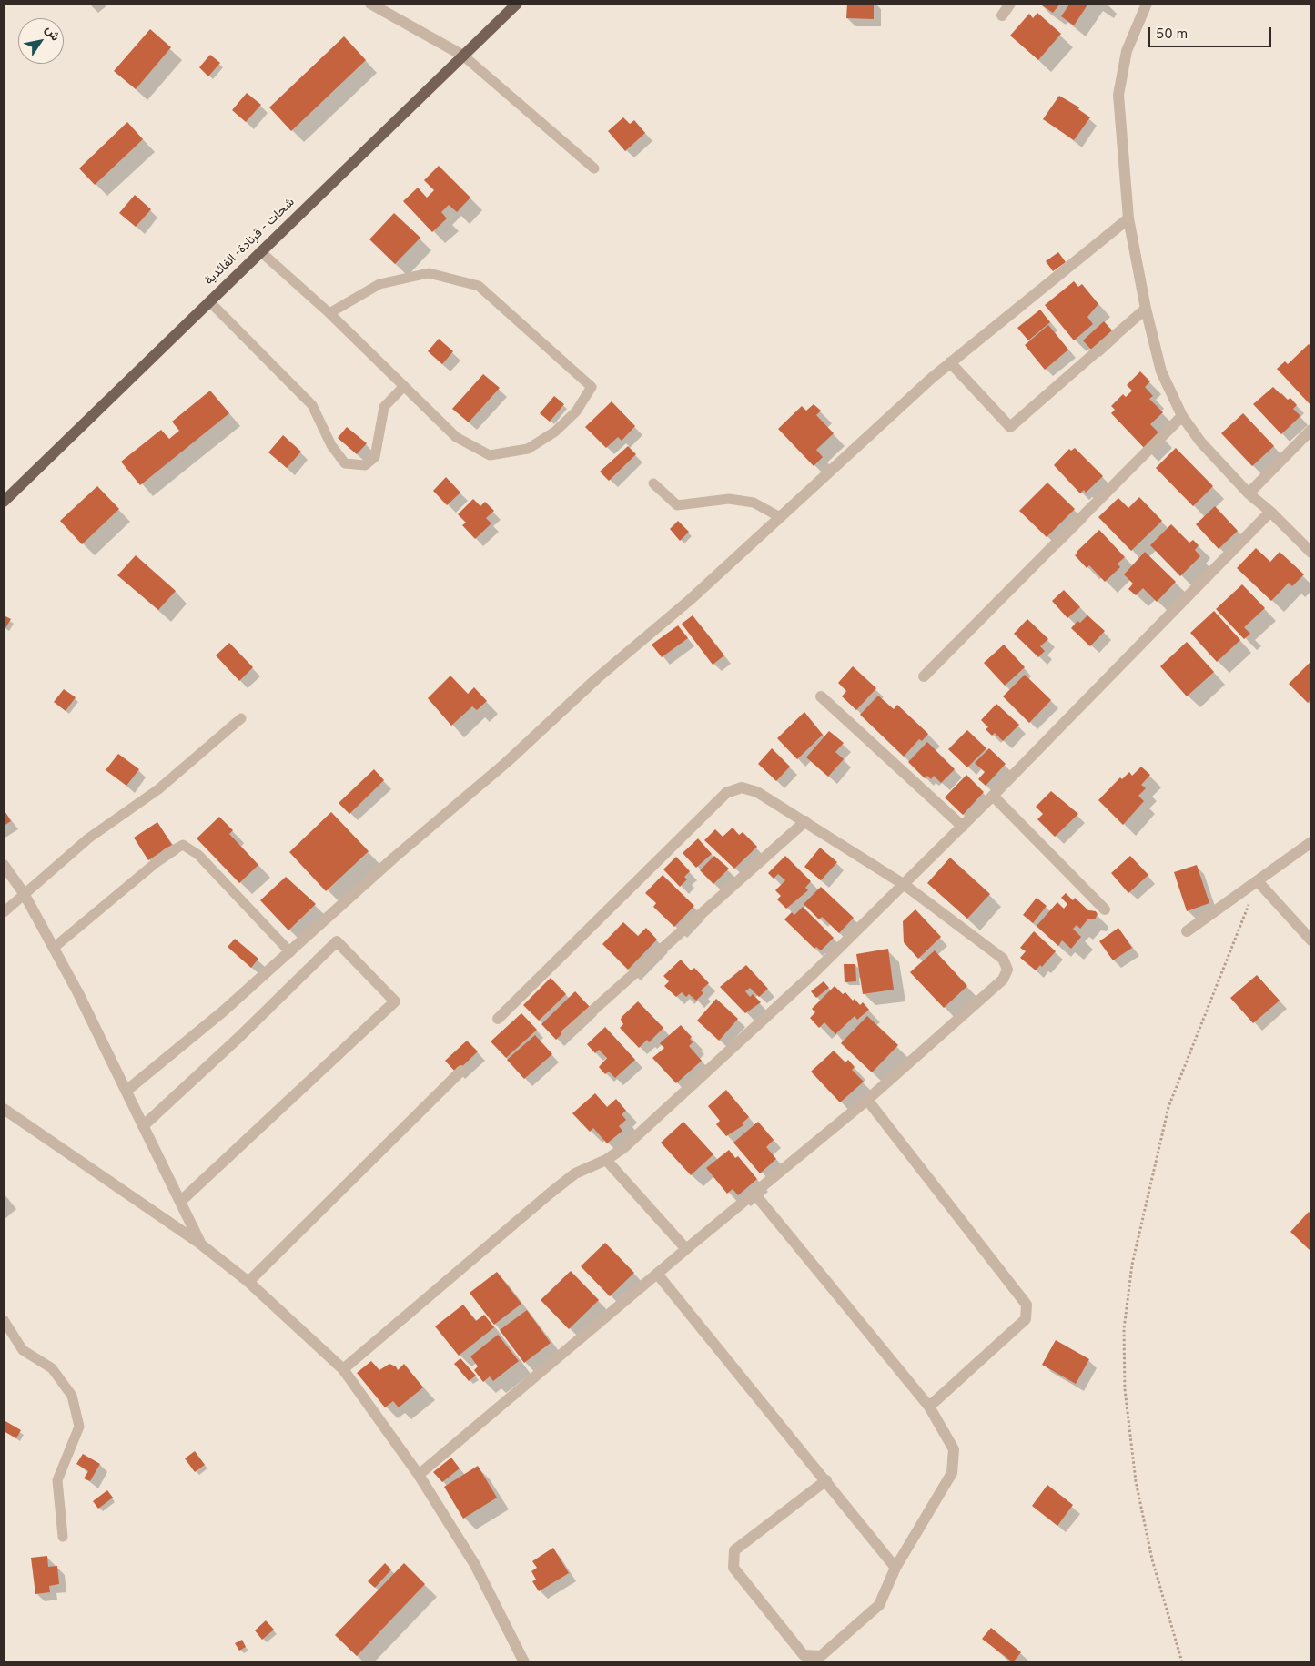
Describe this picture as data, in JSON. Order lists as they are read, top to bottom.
{
  "streets": {
    "main road": ["شحات - قرنادة- الفائدية"]
  },
  "scale_bar": "50 m",
  "north": "top right"
}
